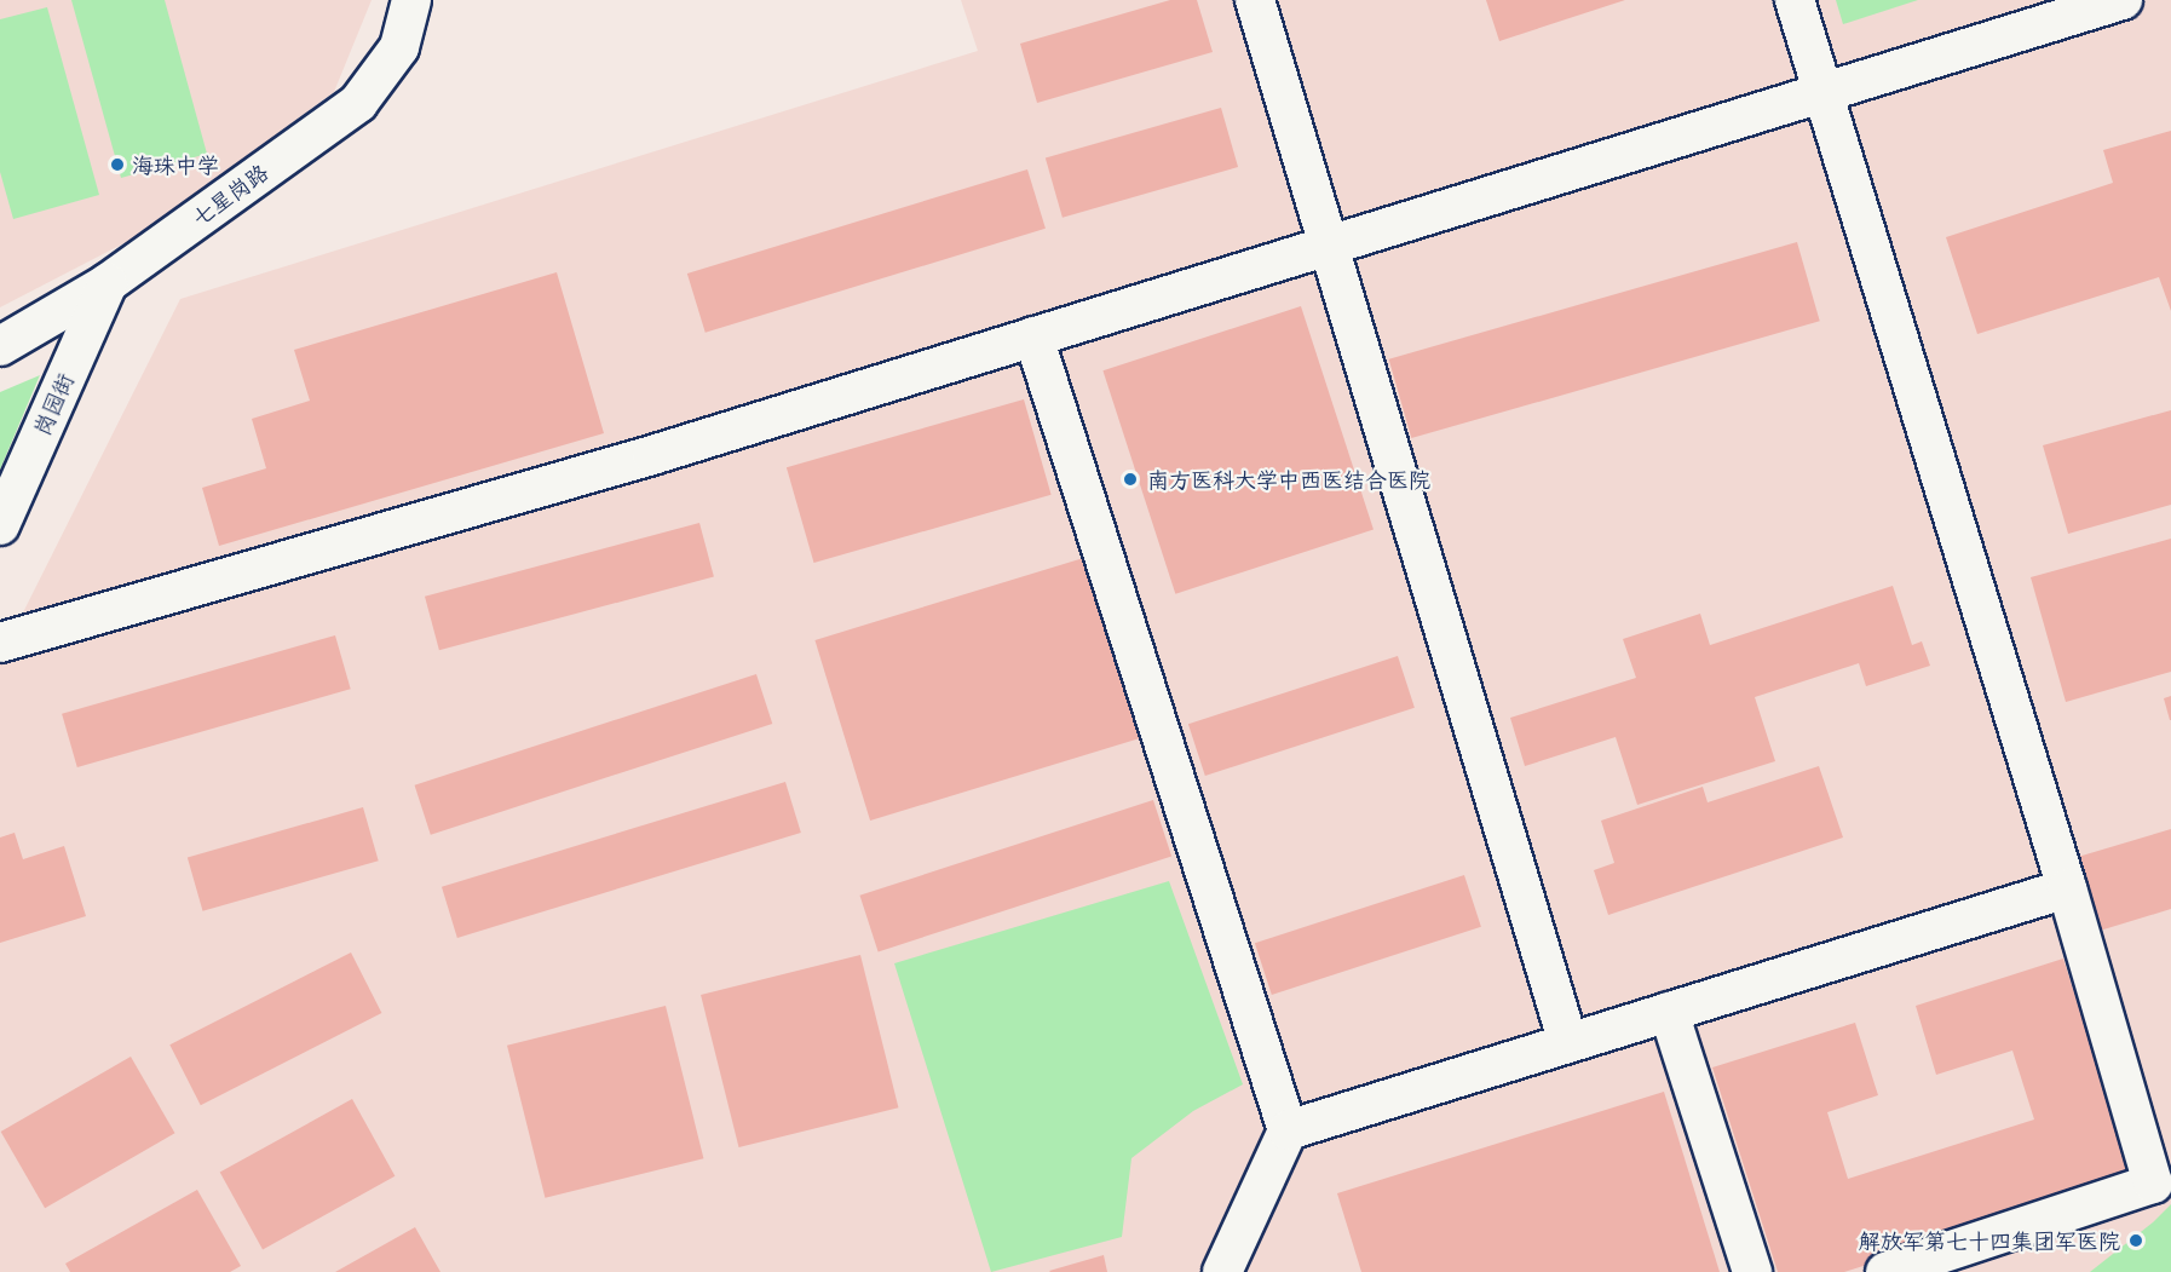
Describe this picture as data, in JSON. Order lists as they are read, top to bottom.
{
  "streets": {
    "street": ["七星岗路", "岗园街"]
  },
  "crossings": [
    ["七星岗路", "岗园街"]
  ],
  "places": ["海珠中学", "南方医科大学中西医结合医院", "解放军第七十四集团军医院"]
}
